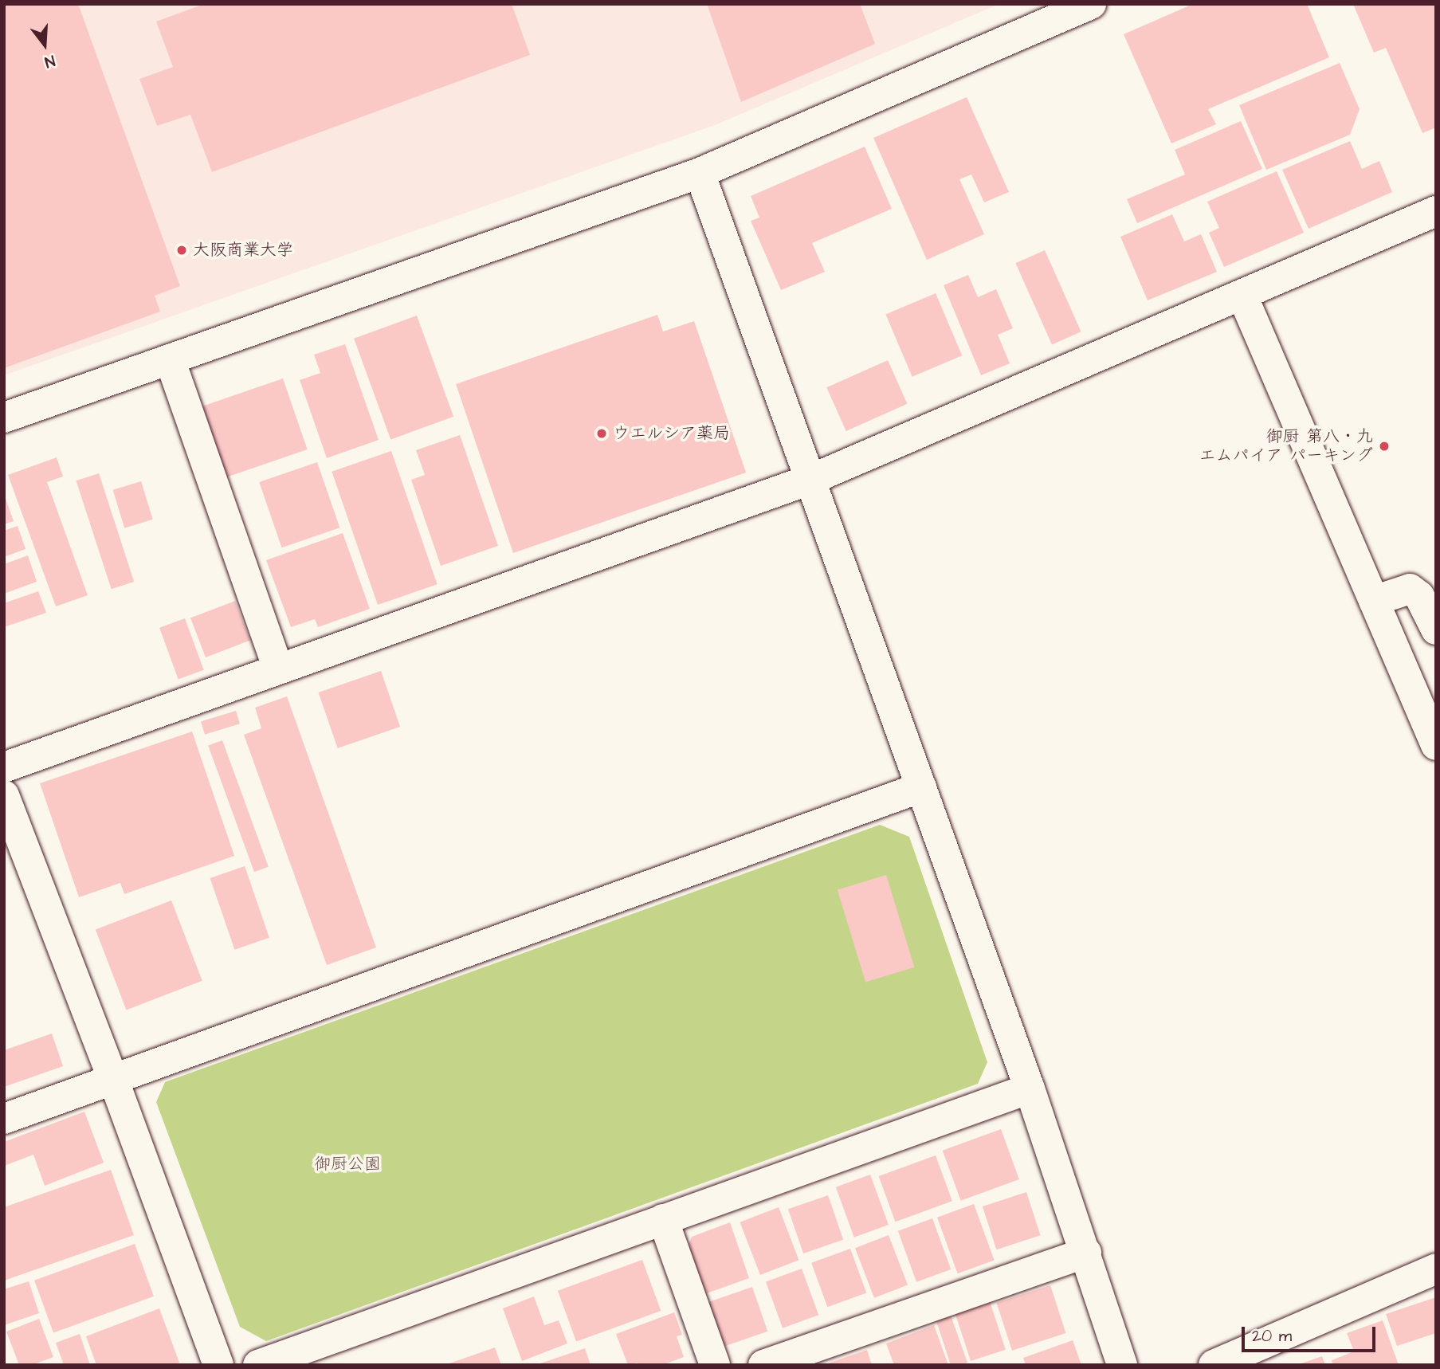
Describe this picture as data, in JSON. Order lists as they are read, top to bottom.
{
  "parks": ["御厨公園"],
  "places": ["大阪商業大学", "ウエルシア薬局", "御厨 第八・九 エムパイア パーキング"],
  "scale_bar": "20 m",
  "north": "bottom"
}
